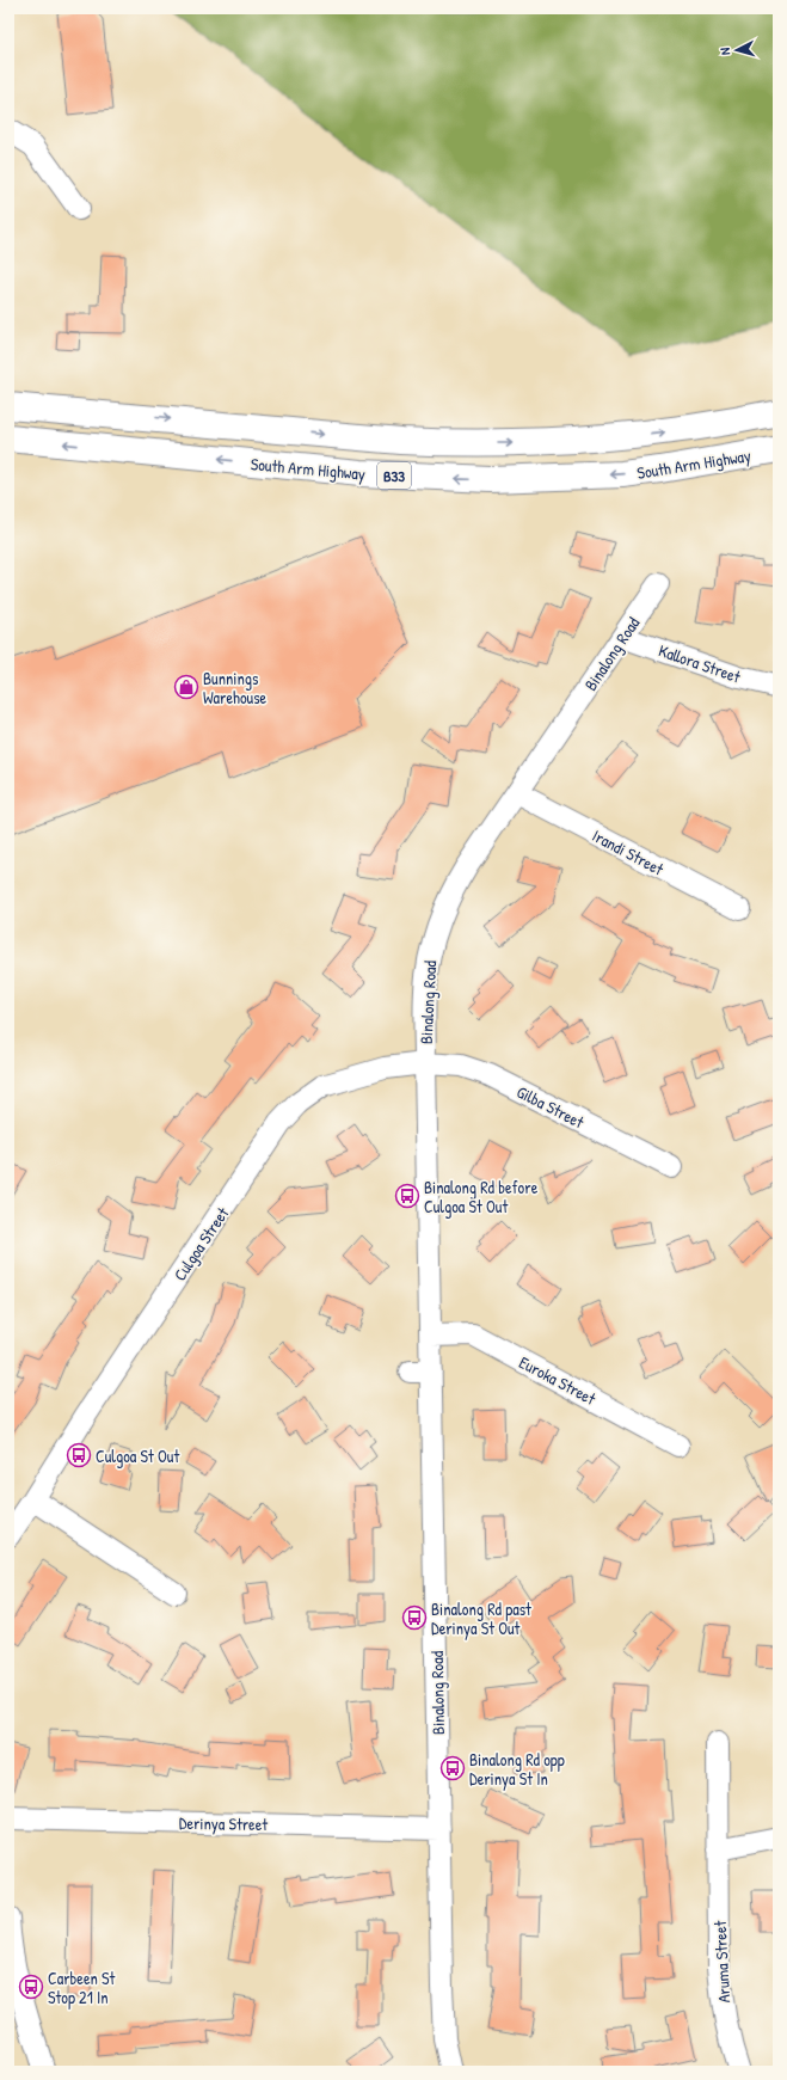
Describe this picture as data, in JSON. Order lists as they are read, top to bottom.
{
  "streets": {
    "main road": ["South Arm Highway", "B33"],
    "street": [
      "Binalong Road",
      "Kallora Street",
      "Irandi Street",
      "Gilba Street",
      "Culgoa Street",
      "Euroka Street",
      "Derinya Street",
      "Aruma Street"
    ]
  },
  "crossings": [
    ["Binalong Road", "Kallora Street"],
    ["Binalong Road", "Irandi Street"],
    ["Binalong Road", "Gilba Street"],
    ["Binalong Road", "Culgoa Street"],
    ["Binalong Road", "Euroka Street"],
    ["Binalong Road", "Derinya Street"],
    ["Gilba Street", "Culgoa Street"]
  ],
  "places": {
    "shop": ["Bunnings Warehouse"],
    "bus stop": [
      "Binalong Rd before Culgoa St Out",
      "Culgoa St Out",
      "Binalong Rd past Derinya St Out",
      "Binalong Rd opp Derinya St In",
      "Carbeen St Stop 21 In"
    ]
  },
  "north": "left"
}
